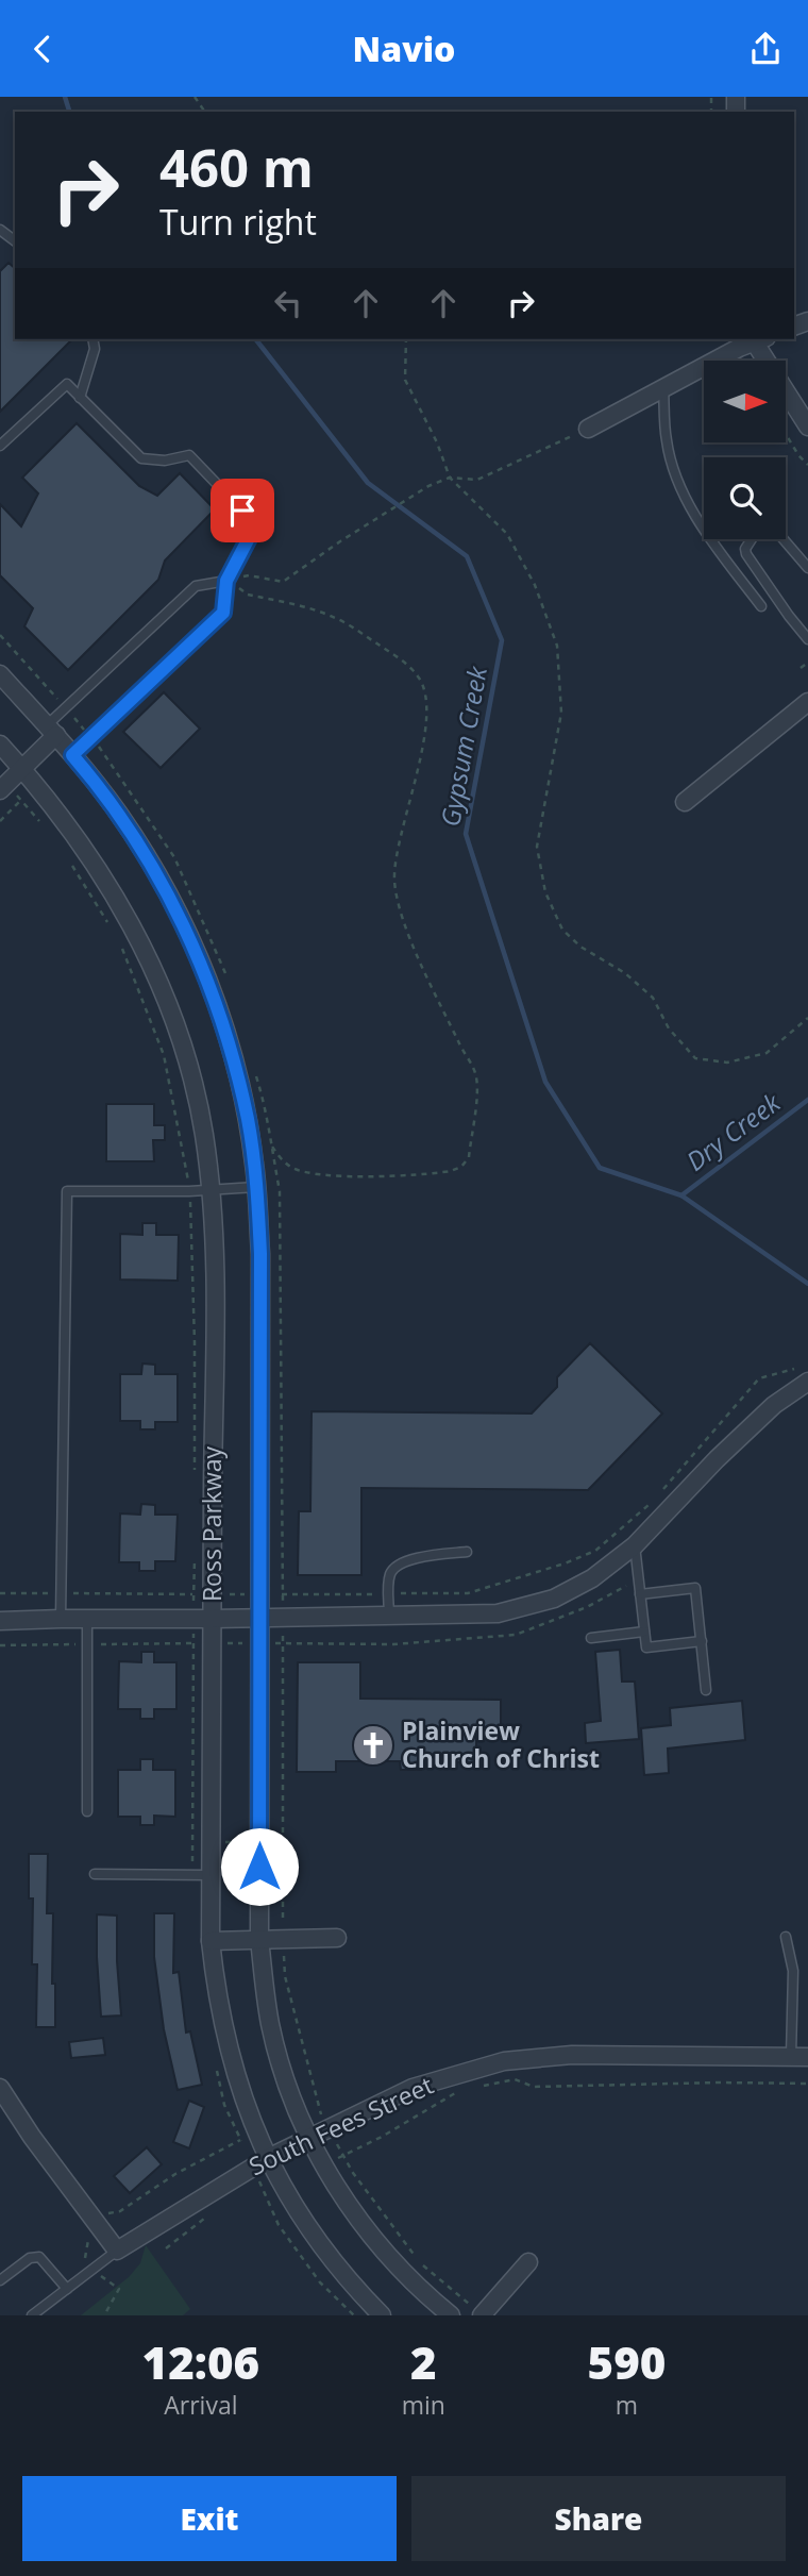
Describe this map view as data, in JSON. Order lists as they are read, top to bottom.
{
  "streets": {
    "street": ["Ross Parkway", "South Fees Street"]
  },
  "crossings": [
    ["Ross Parkway", "South Fees Street"]
  ],
  "water": ["Gypsum Creek", "Dry Creek"],
  "places": {
    "church": ["Plainview Church of Christ"]
  },
  "north": "right",
  "page": {
    "header": "Navio",
    "turn": ["460 m", "Turn right"],
    "eta": [
      "12:06",
      "Arrival",
      "2",
      "min",
      "590",
      "m"
    ],
    "buttons": ["Exit", "Share"]
  }
}
